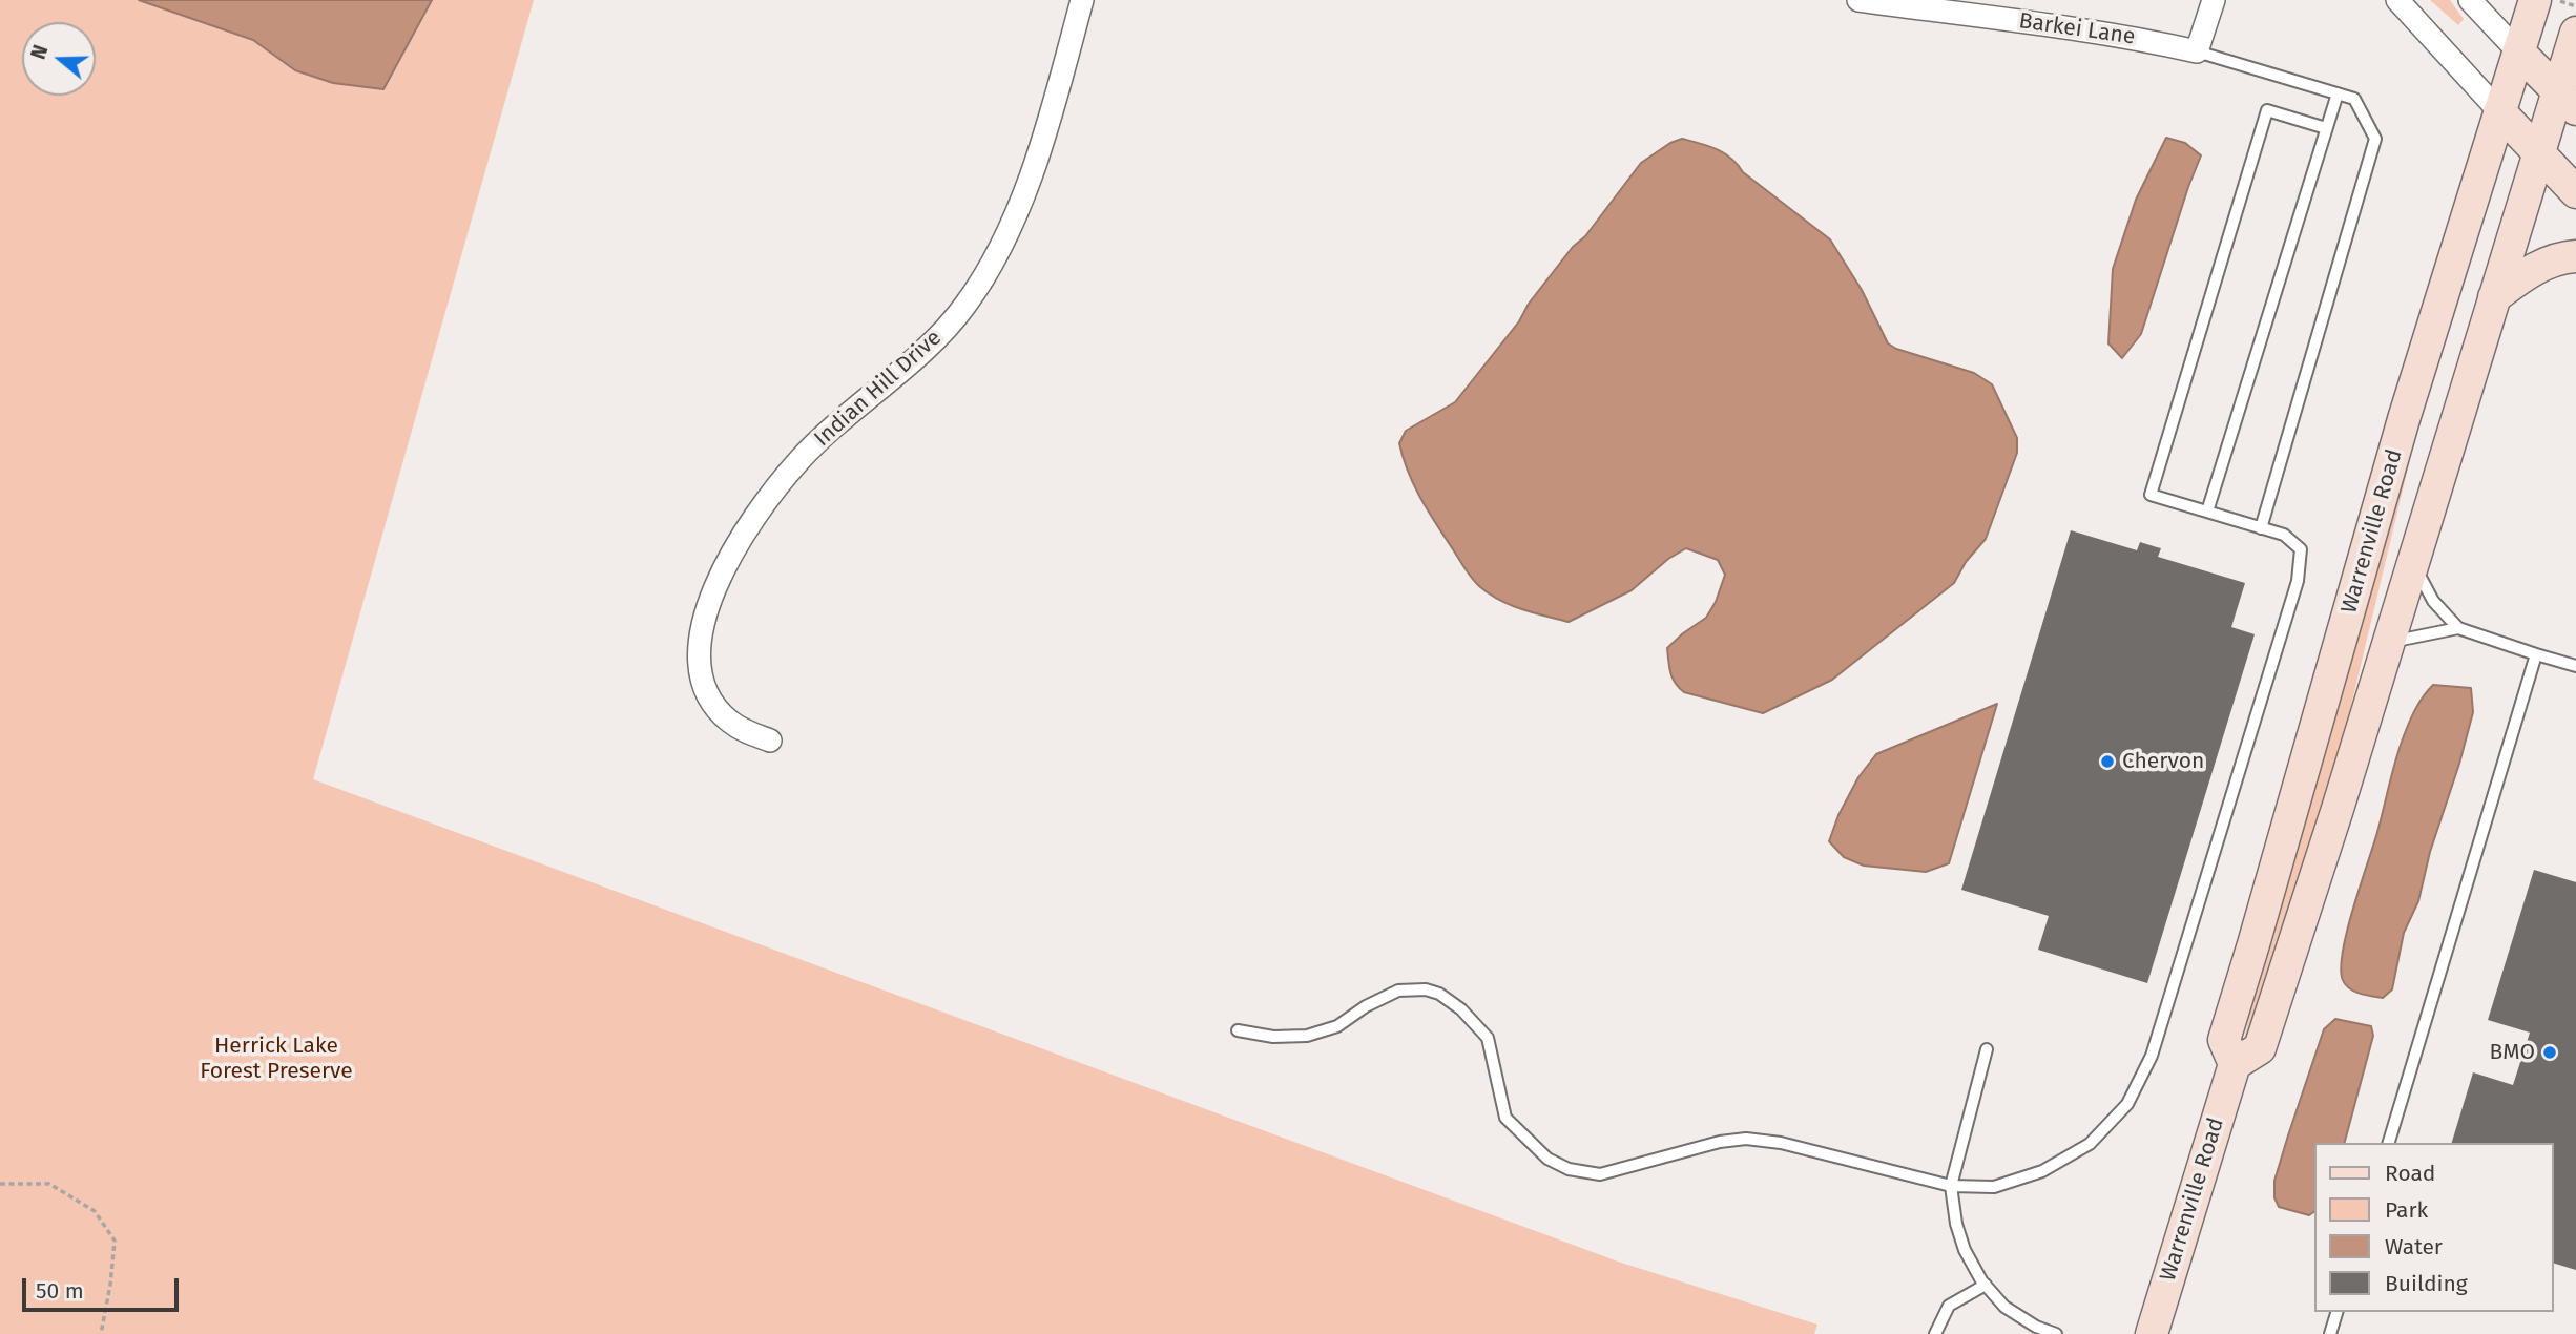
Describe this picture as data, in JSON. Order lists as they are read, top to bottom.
{
  "streets": {
    "main road": ["Warrenville Road"],
    "street": ["Barkei Lane", "Indian Hill Drive"]
  },
  "parks": ["Herrick Lake Forest Preserve"],
  "places": ["Chervon", "BMO"],
  "legend": [
    "Road",
    "Park",
    "Water",
    "Building"
  ],
  "scale_bar": "50 m",
  "north": "left"
}
